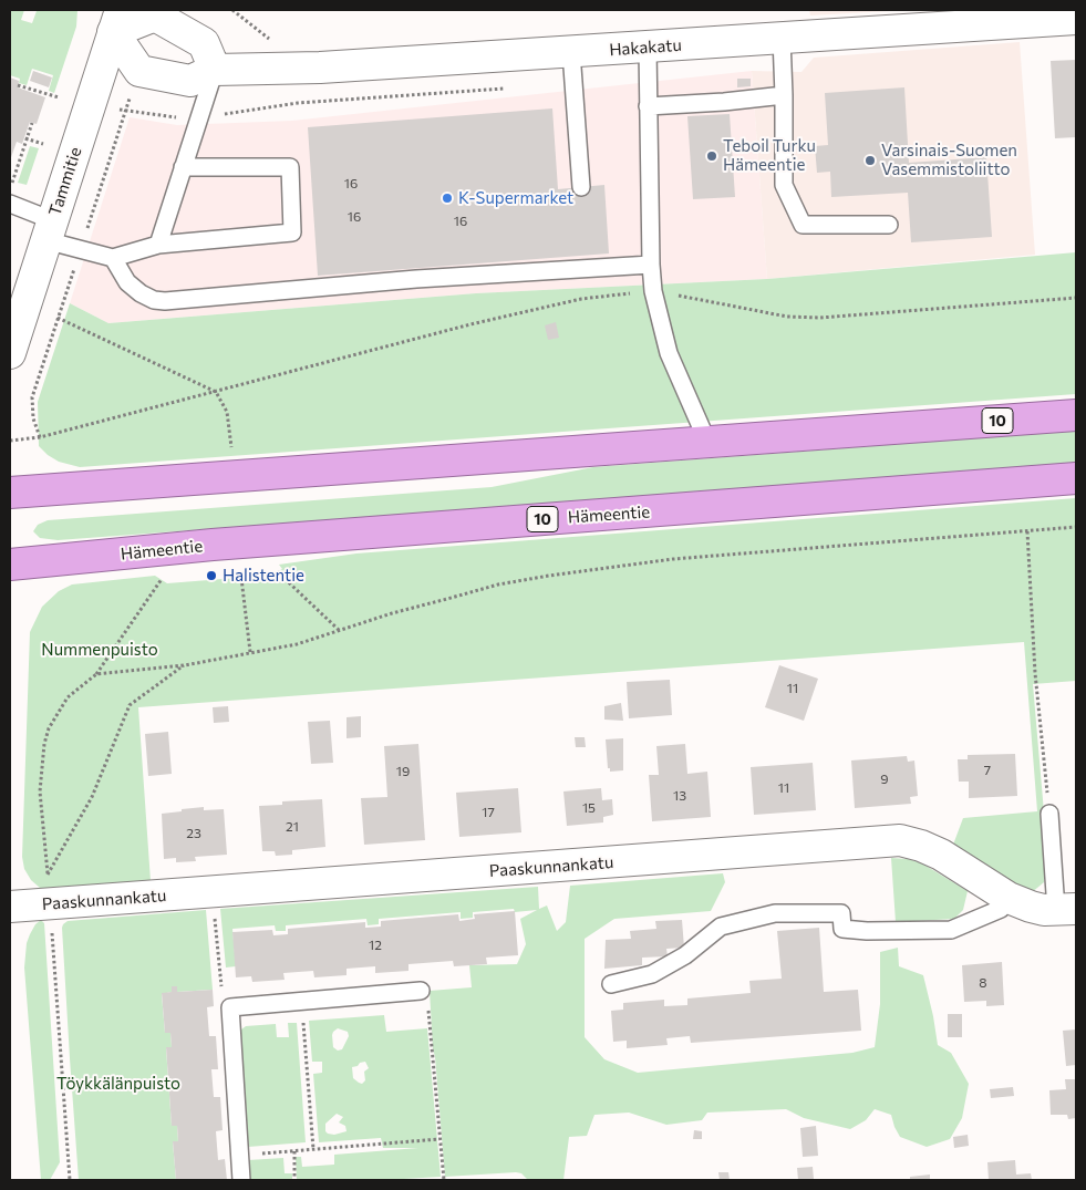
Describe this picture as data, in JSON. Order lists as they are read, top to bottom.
{
  "streets": {
    "highway": ["10", "Hämeentie"],
    "street": ["Hakakatu", "Tammitie", "Paaskunnankatu"]
  },
  "crossings": [
    ["Hakakatu", "Tammitie"]
  ],
  "parks": ["Nummenpuisto", "Töykkälänpuisto"],
  "places": [
    "Teboil Turku Hämeentie",
    "Varsinais-Suomen Vasemmistoliitto",
    "K-Supermarket",
    "Halistentie"
  ],
  "house_numbers": [
    "16",
    "16",
    "16",
    "11",
    "7",
    "19",
    "9",
    "11",
    "13",
    "15",
    "17",
    "21",
    "23",
    "12",
    "8"
  ]
}
